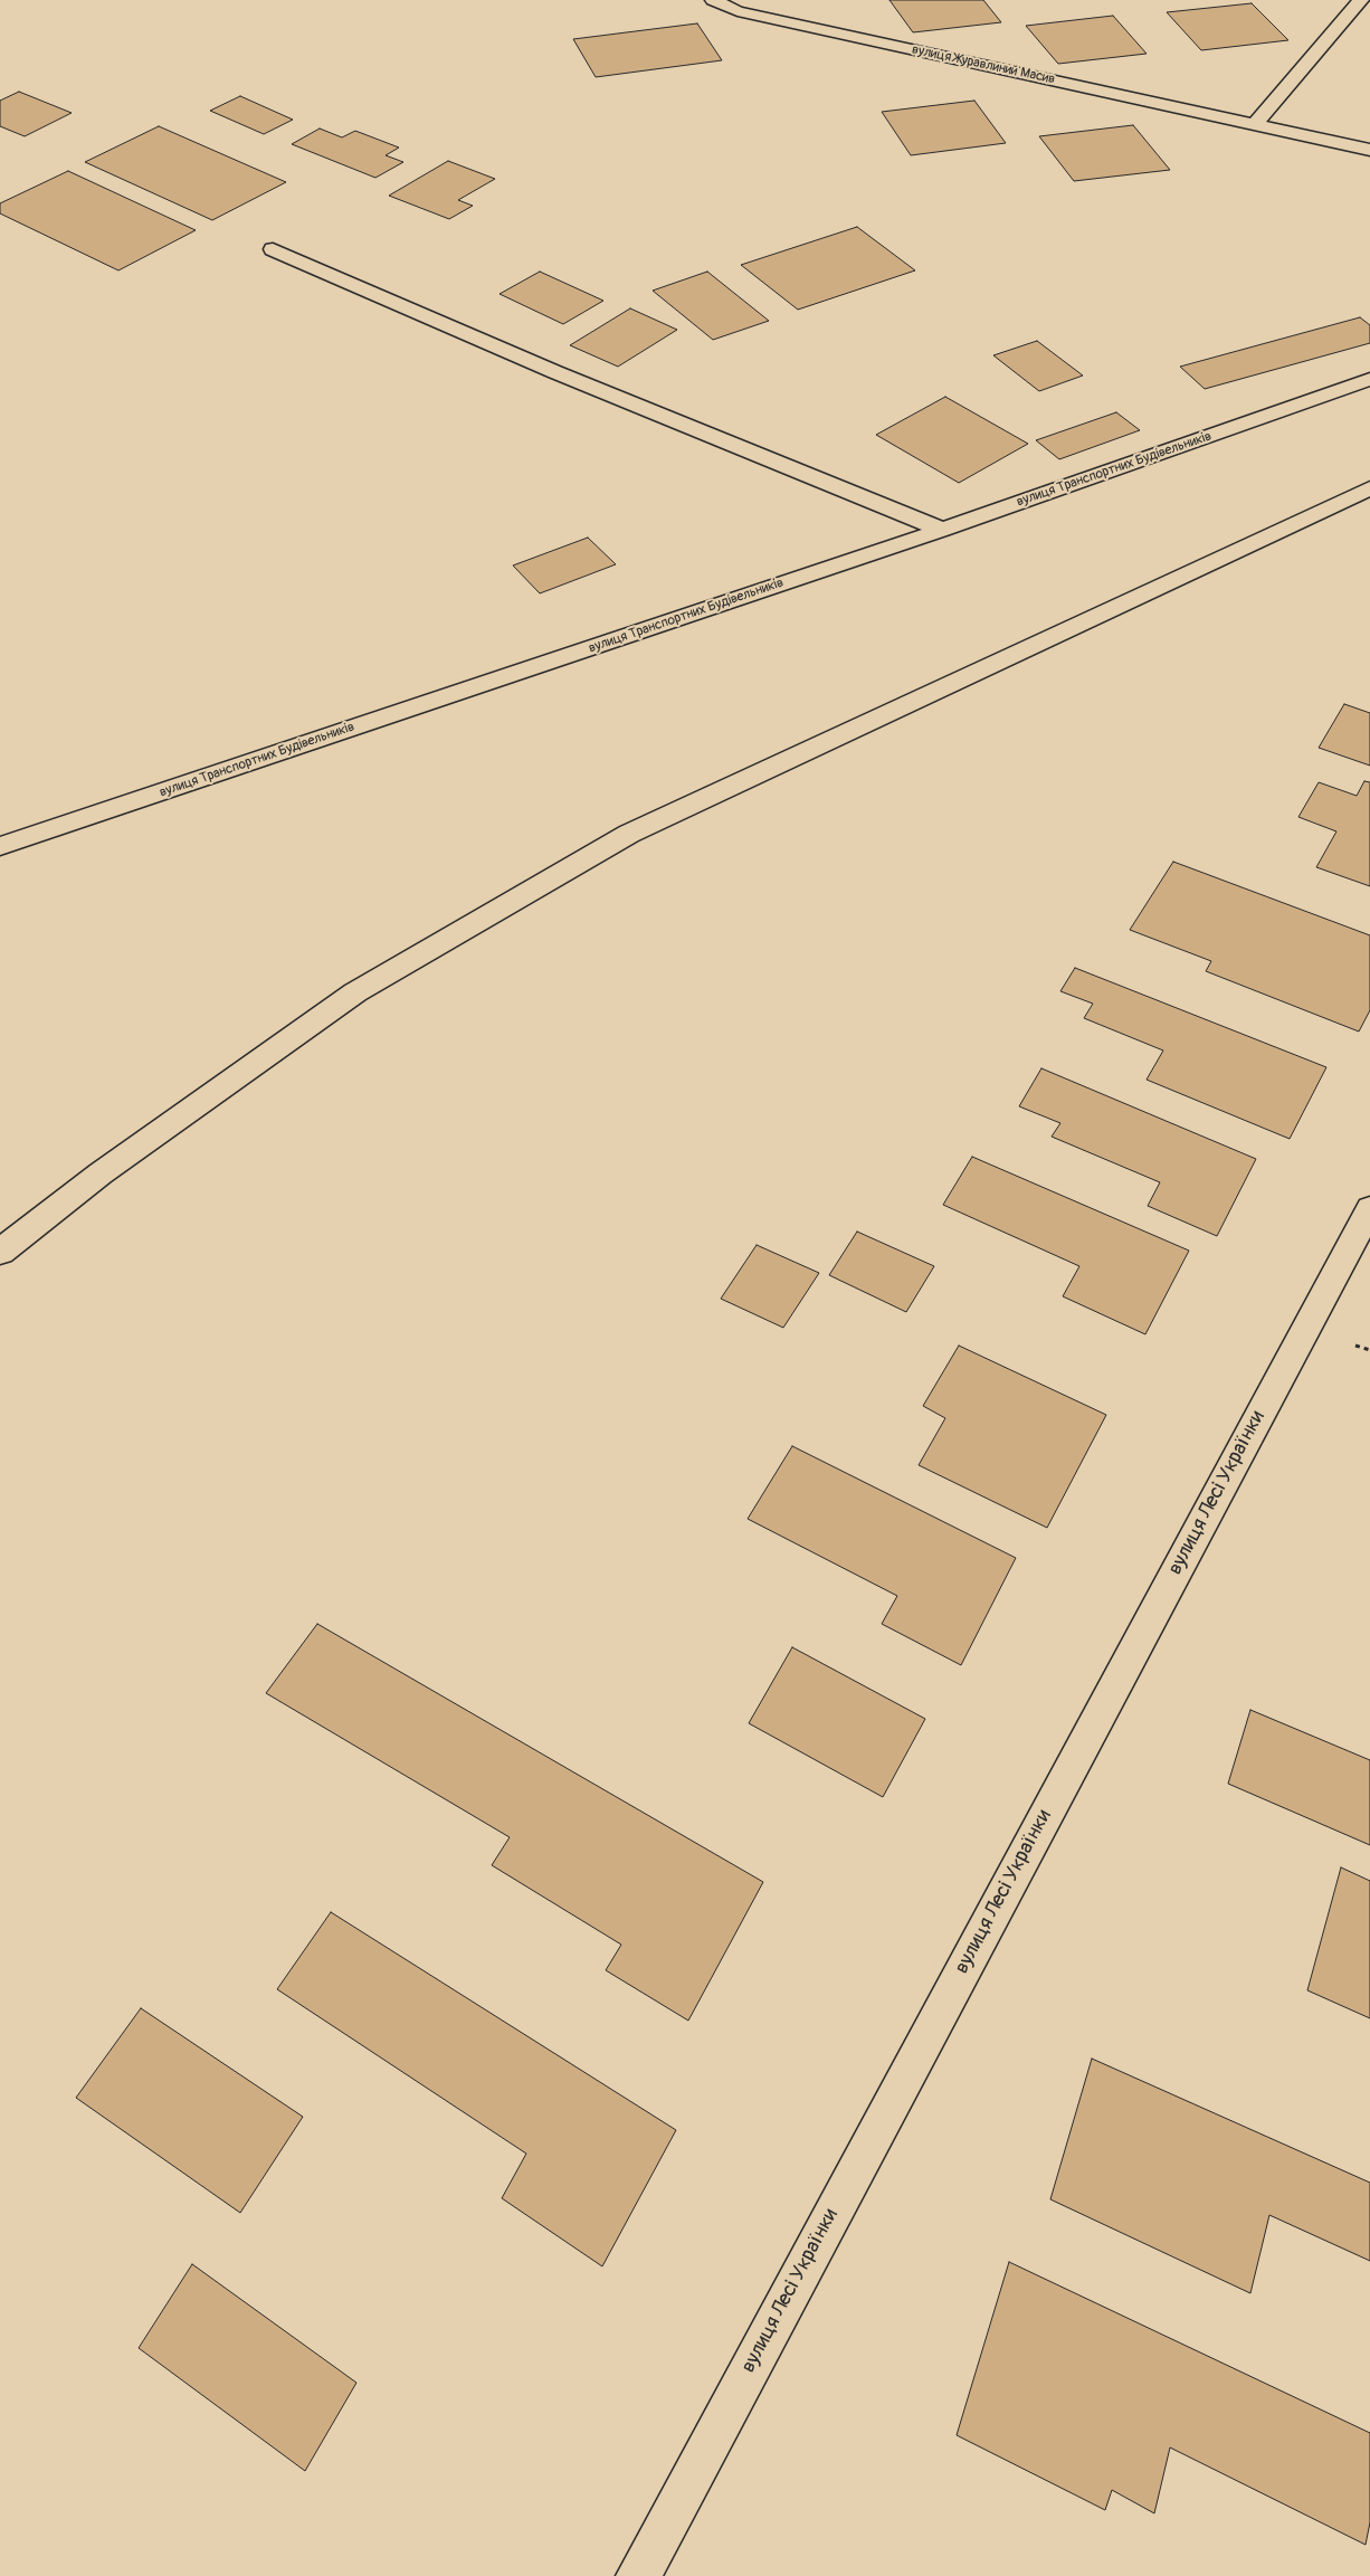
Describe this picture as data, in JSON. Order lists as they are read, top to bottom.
{
  "streets": {
    "street": ["вулиця Журавлиний Масив", "вулиця Транспортних Будівельників", "вулиця Лесі Українки"]
  }
}
